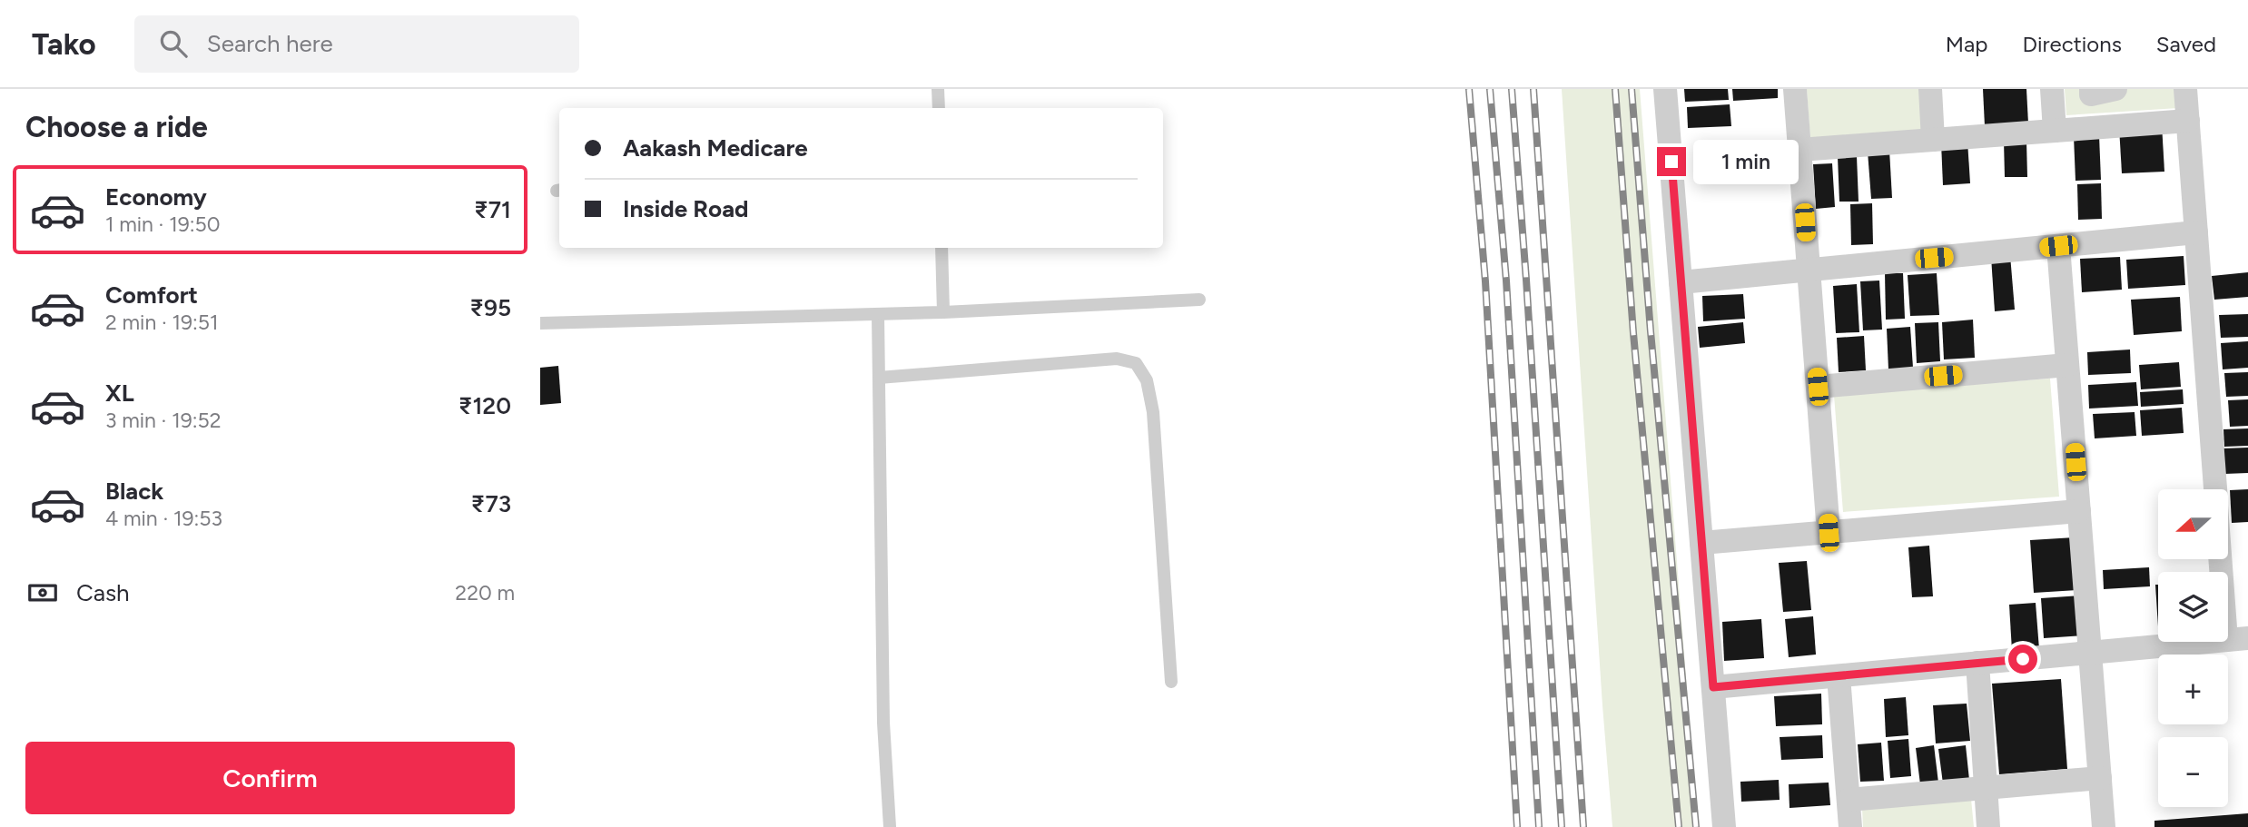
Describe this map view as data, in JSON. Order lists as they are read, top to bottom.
{
  "north": "left",
  "page": {
    "header": "Tako",
    "search": "Search here",
    "nav": ["Map", "Directions", "Saved"],
    "heading": "Choose a ride",
    "banner": ["Aakash Medicare", "Inside Road"],
    "bubble": "1 min",
    "list": [
      {
        "name": "Economy",
        "note": "1 min · 19:50",
        "value": "₹71"
      },
      {
        "name": "Comfort",
        "note": "2 min · 19:51",
        "value": "₹95"
      },
      {
        "name": "XL",
        "note": "3 min · 19:52",
        "value": "₹120"
      },
      {
        "name": "Black",
        "note": "4 min · 19:53",
        "value": "₹73"
      }
    ],
    "map_buttons": ["+", "−"],
    "pay": ["Cash", "220 m"],
    "buttons": "Confirm"
  }
}
